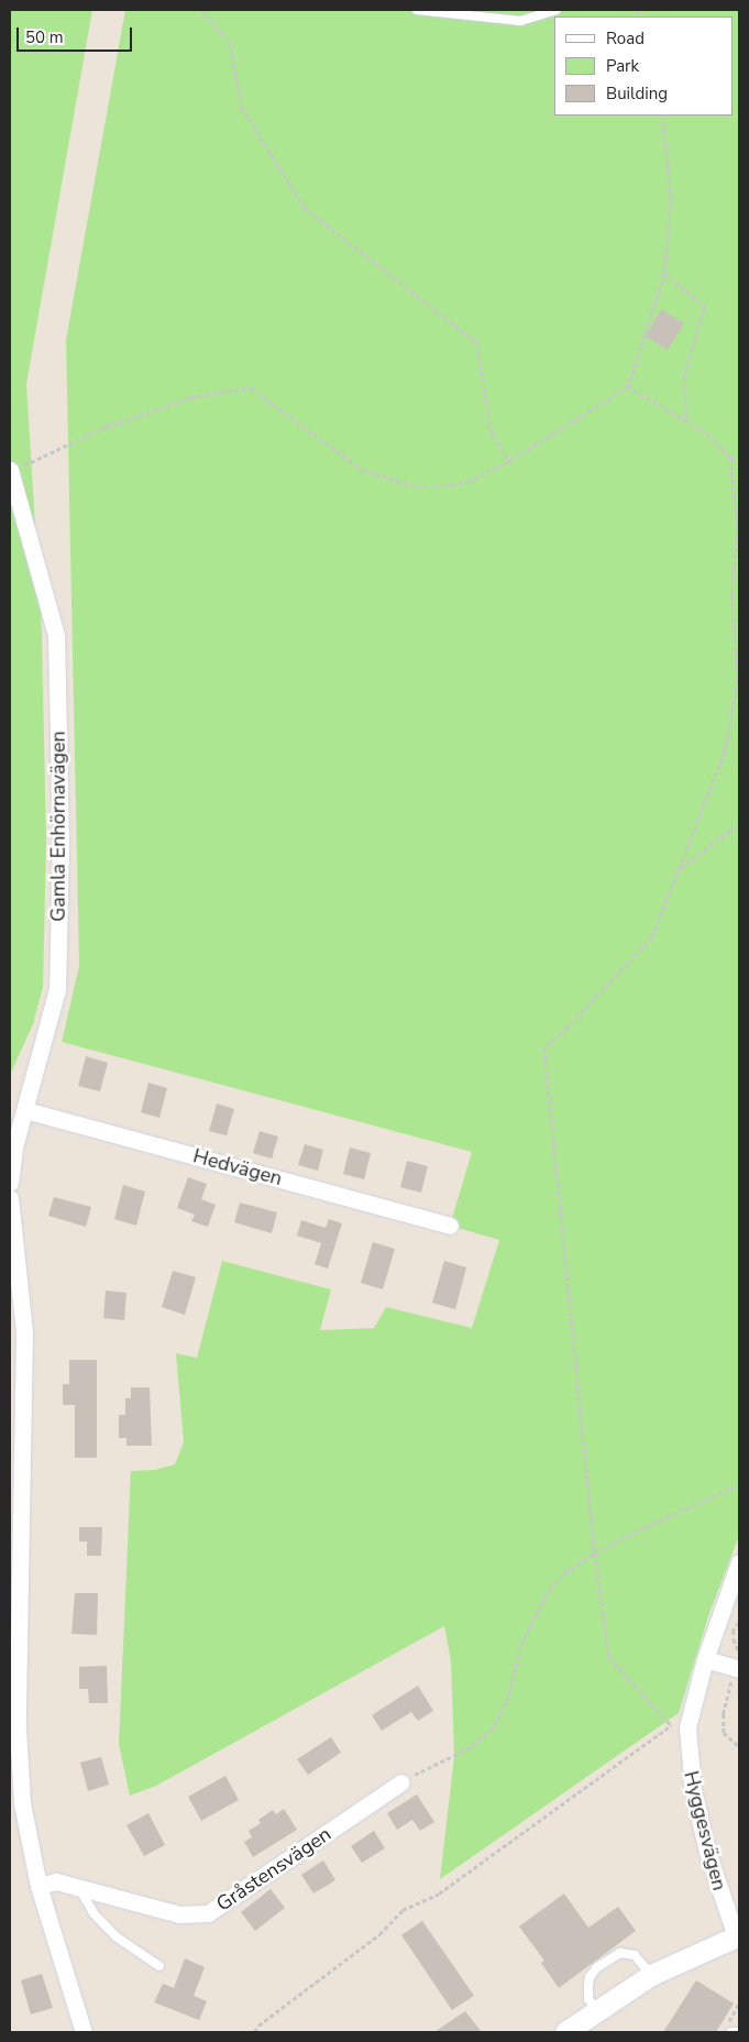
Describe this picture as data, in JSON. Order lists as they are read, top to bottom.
{
  "streets": {
    "street": [
      "Gamla Enhörnavägen",
      "Hedvägen",
      "Hyggesvägen",
      "Gråstensvägen"
    ]
  },
  "crossings": [
    ["Gamla Enhörnavägen", "Hedvägen"]
  ],
  "legend": ["Road", "Park", "Building"],
  "scale_bar": "50 m"
}
